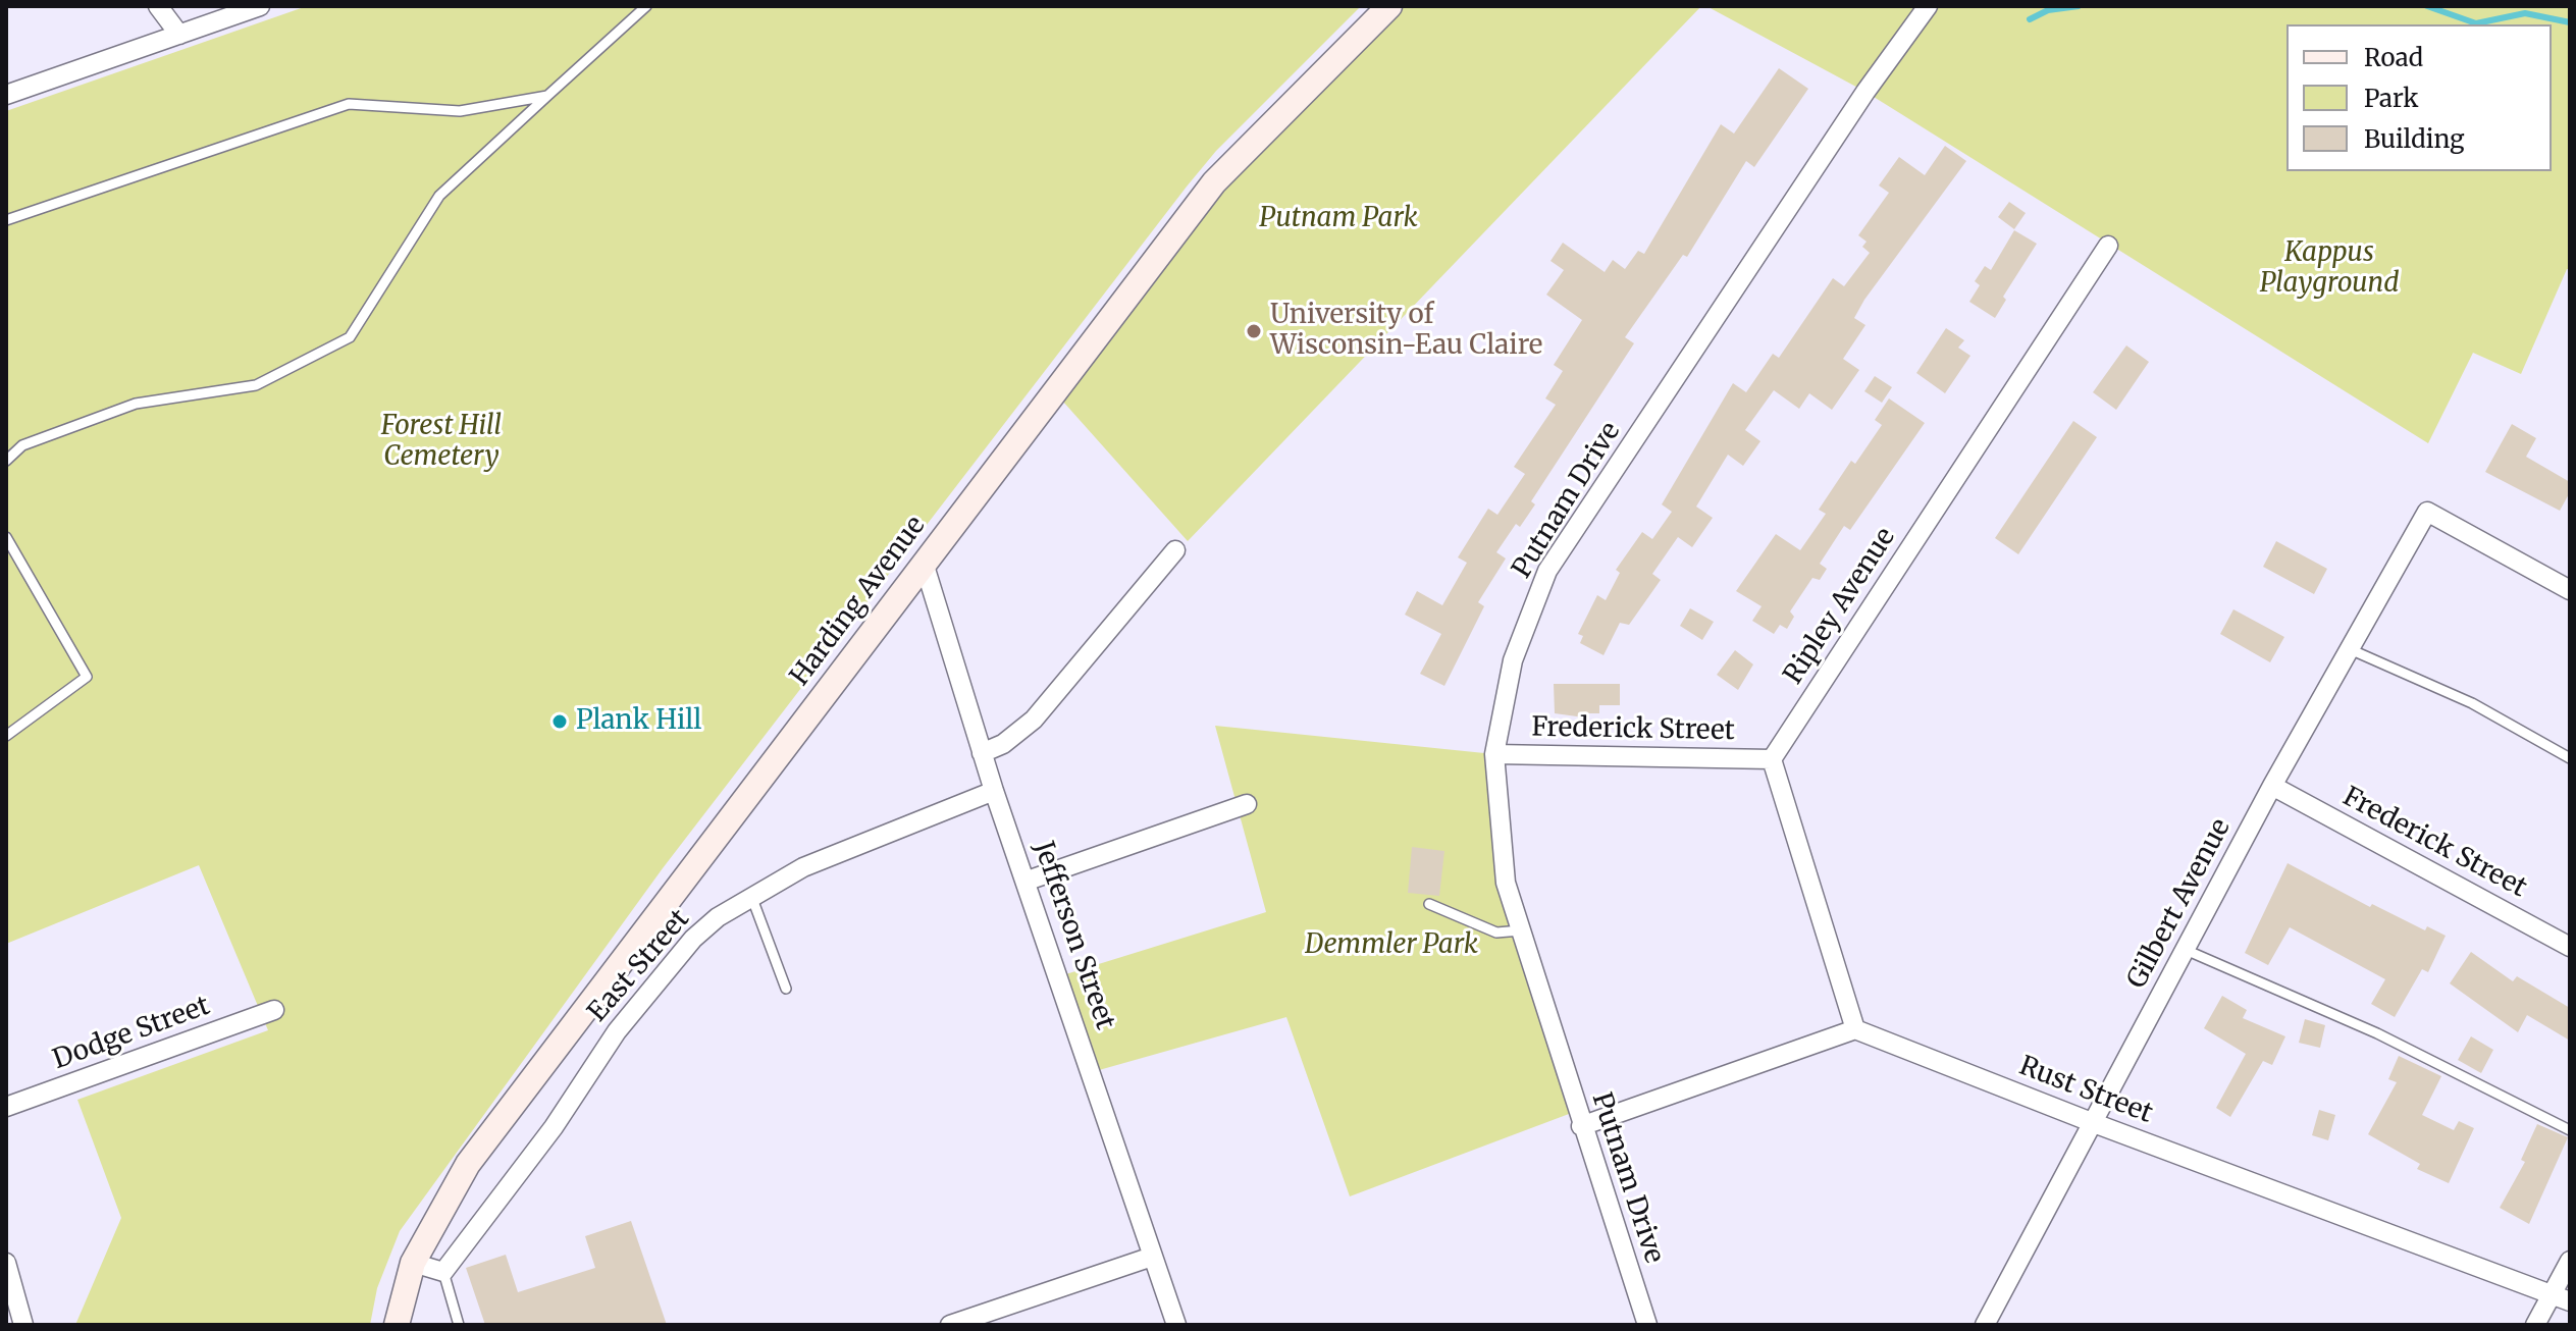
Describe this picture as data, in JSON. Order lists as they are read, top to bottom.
{
  "streets": {
    "main road": ["Harding Avenue"],
    "street": [
      "Putnam Drive",
      "Ripley Avenue",
      "Frederick Street",
      "Gilbert Avenue",
      "Jefferson Street",
      "East Street",
      "Dodge Street",
      "Rust Street"
    ]
  },
  "crossings": [
    ["Putnam Drive", "Frederick Street"],
    ["Harding Avenue", "Jefferson Street"],
    ["Ripley Avenue", "Frederick Street"],
    ["Frederick Street", "Gilbert Avenue"],
    ["Gilbert Avenue", "Rust Street"],
    ["Jefferson Street", "East Street"]
  ],
  "parks": [
    "Putnam Park",
    "Kappus Playground",
    "Forest Hill Cemetery",
    "Demmler Park"
  ],
  "places": ["University of Wisconsin-Eau Claire", "Plank Hill"],
  "legend": ["Road", "Park", "Building"]
}
